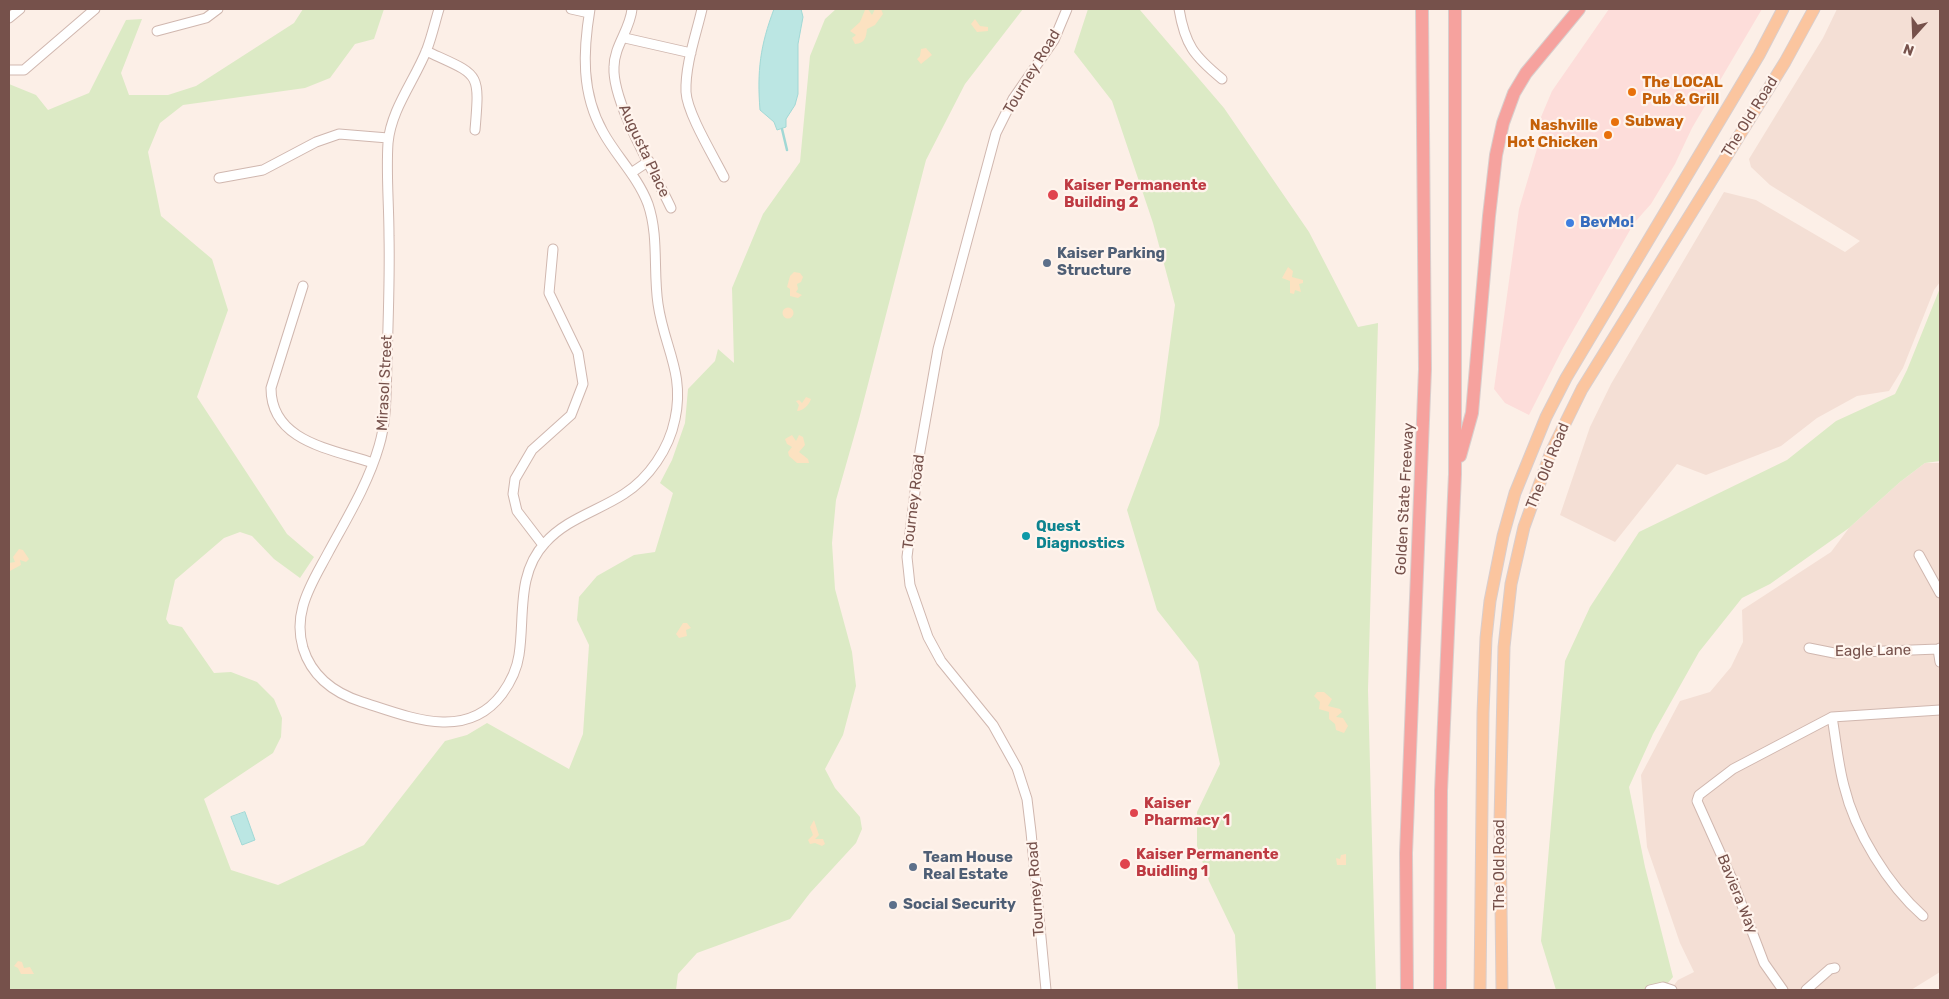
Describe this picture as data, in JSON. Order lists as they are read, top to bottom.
{
  "streets": {
    "highway": ["Golden State Freeway"],
    "main road": ["The Old Road"],
    "street": [
      "Tourney Road",
      "Augusta Place",
      "Mirasol Street",
      "Eagle Lane",
      "Baviera Way"
    ]
  },
  "places": [
    "The LOCAL Pub & Grill",
    "Subway",
    "Nashville Hot Chicken",
    "Kaiser Permanente Building 2",
    "BevMo!",
    "Kaiser Parking Structure",
    "Quest Diagnostics",
    "Kaiser Pharmacy 1",
    "Kaiser Permanente Buidling 1",
    "Team House Real Estate",
    "Social Security"
  ],
  "north": "bottom"
}
